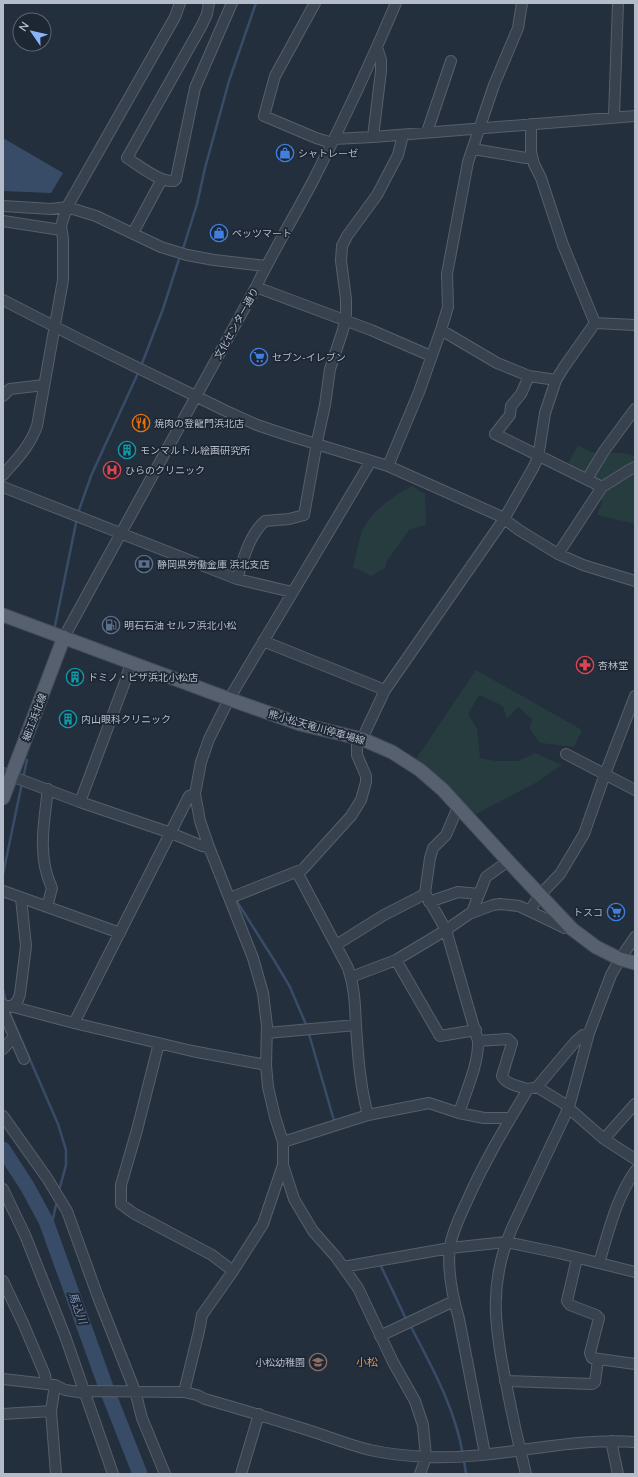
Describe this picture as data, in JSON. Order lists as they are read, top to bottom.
{
  "streets": {
    "main road": ["細江浜北線", "熊小松天竜川停車場線"],
    "street": ["文化センター通り"]
  },
  "crossings": [
    ["文化センター通り", "細江浜北線"],
    ["文化センター通り", "熊小松天竜川停車場線"],
    ["細江浜北線", "熊小松天竜川停車場線"]
  ],
  "districts": ["小松"],
  "water": ["馬込川"],
  "places": {
    "shop": ["シャトレーゼ", "ペッツマート"],
    "supermarket": ["セブン-イレブン", "トスコ"],
    "restaurant": ["焼肉の登龍門浜北店"],
    "building": ["モンマルトル絵画研究所", "ドミノ・ピザ浜北小松店", "内山眼科クリニック"],
    "hospital": ["ひらのクリニック"],
    "bank": ["静岡県労働金庫 浜北支店"],
    "fuel station": ["明石石油 セルフ浜北小松"],
    "pharmacy": ["杏林堂"],
    "school or university": ["小松幼稚園"]
  },
  "north": "top left"
}
